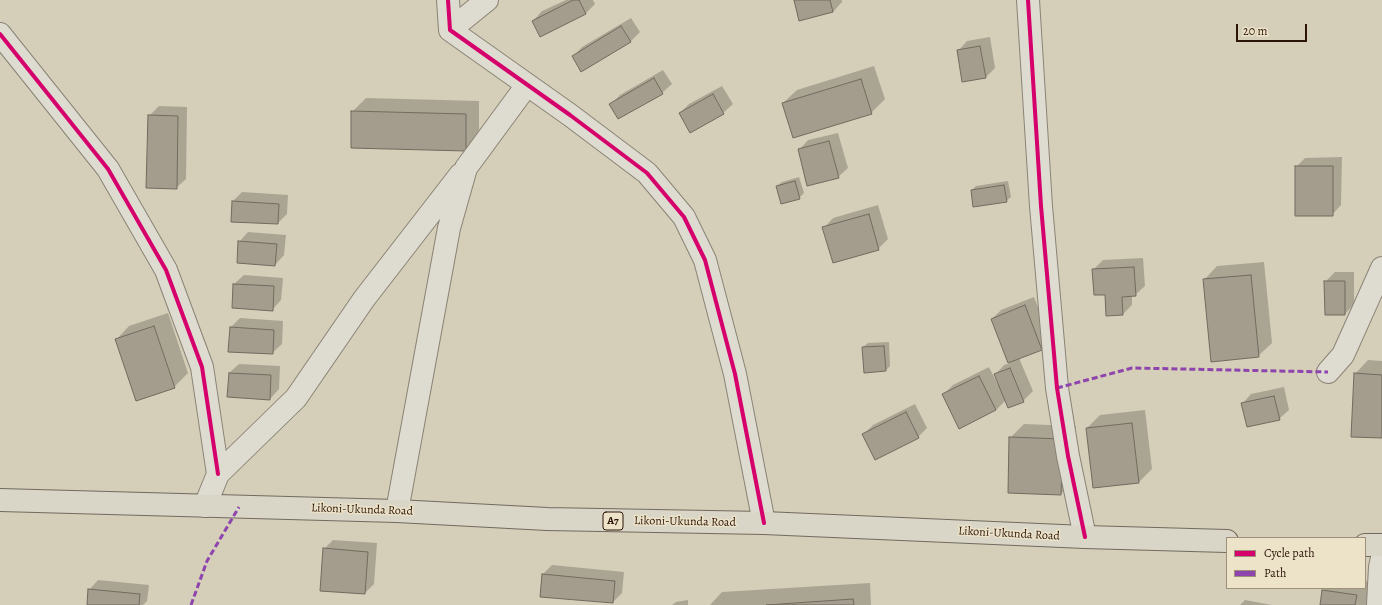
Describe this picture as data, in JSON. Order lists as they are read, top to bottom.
{
  "streets": {
    "highway": ["Likoni-Ukunda Road", "A7"]
  },
  "legend": ["Cycle path", "Path"],
  "scale_bar": "20 m"
}
